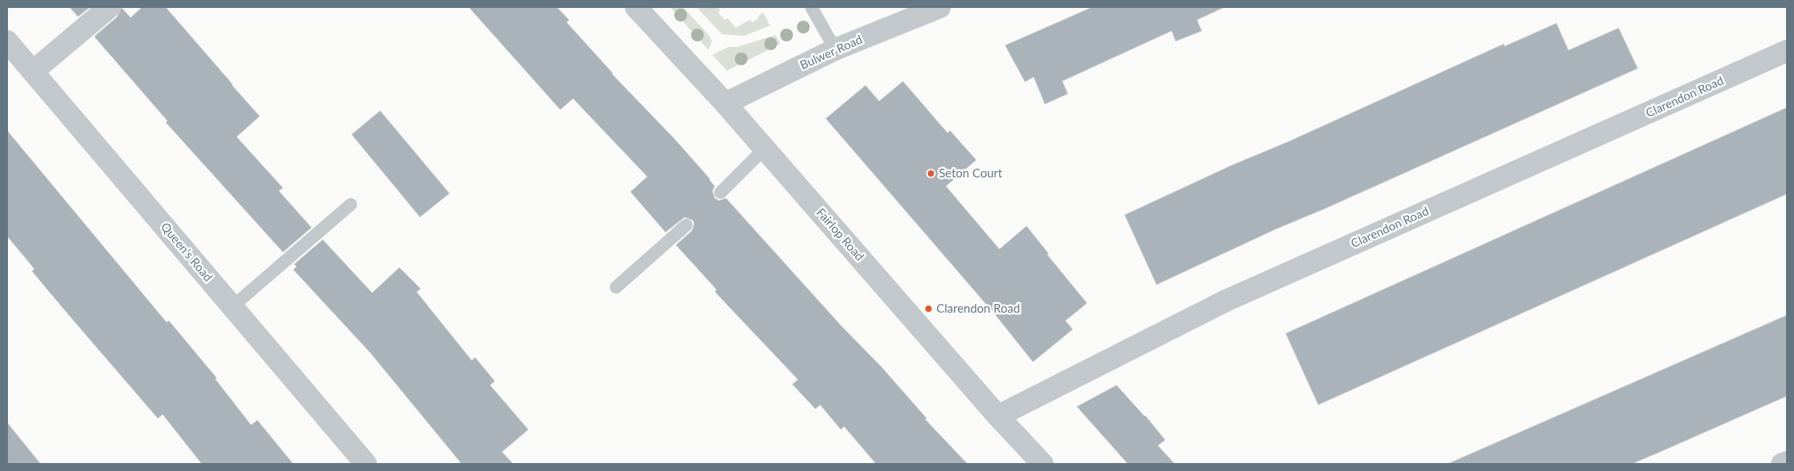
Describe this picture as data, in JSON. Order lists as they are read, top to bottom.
{
  "streets": {
    "street": [
      "Bulwer Road",
      "Clarendon Road",
      "Fairlop Road",
      "Queen's Road"
    ]
  },
  "crossings": [
    ["Bulwer Road", "Fairlop Road"],
    ["Clarendon Road", "Fairlop Road"]
  ],
  "places": ["Seton Court", "Clarendon Road"]
}
